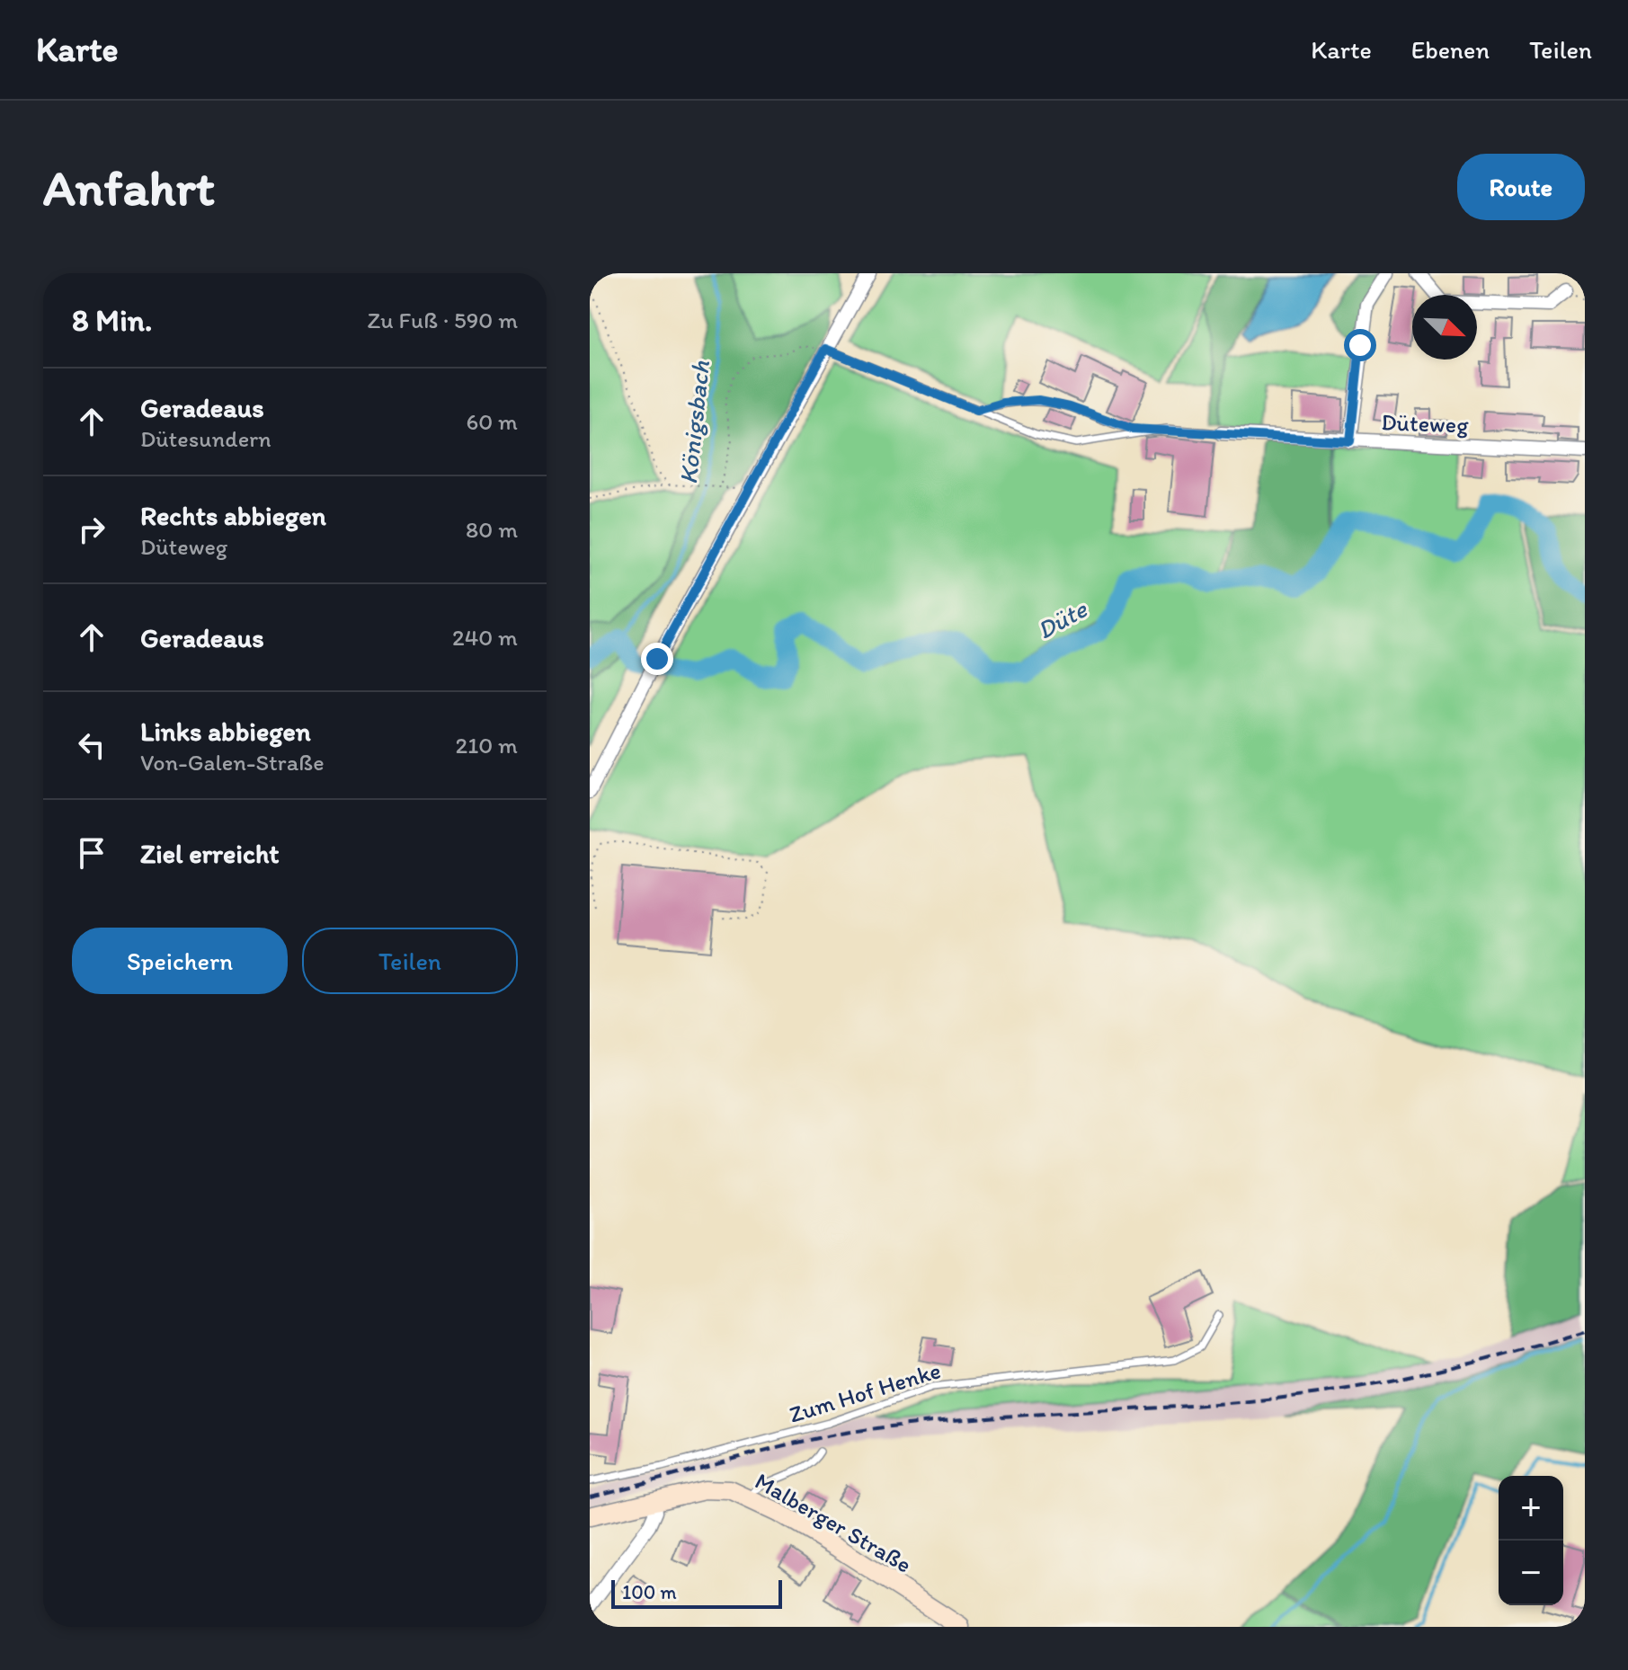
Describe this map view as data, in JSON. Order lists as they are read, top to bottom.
{
  "streets": {
    "street": ["Düteweg", "Malberger Straße"],
    "lane": ["Zum Hof Henke"]
  },
  "water": ["Königsbach", "Düte"],
  "scale_bar": "100 m",
  "north": "bottom right",
  "page": {
    "header": "Karte",
    "nav": ["Karte", "Ebenen", "Teilen"],
    "buttons": [
      "Route",
      ["Speichern", "Teilen"]
    ],
    "title": "Anfahrt",
    "heading": ["8 Min.", "Zu Fuß · 590 m"],
    "list": [
      ["Geradeaus", "Dütesundern", "60 m"],
      ["Rechts abbiegen", "Düteweg", "80 m"],
      ["Geradeaus", "240 m"],
      ["Links abbiegen", "Von-Galen-Straße", "210 m"],
      "Ziel erreicht"
    ],
    "map_buttons": ["+", "−"],
    "scale": "100 m"
  }
}
